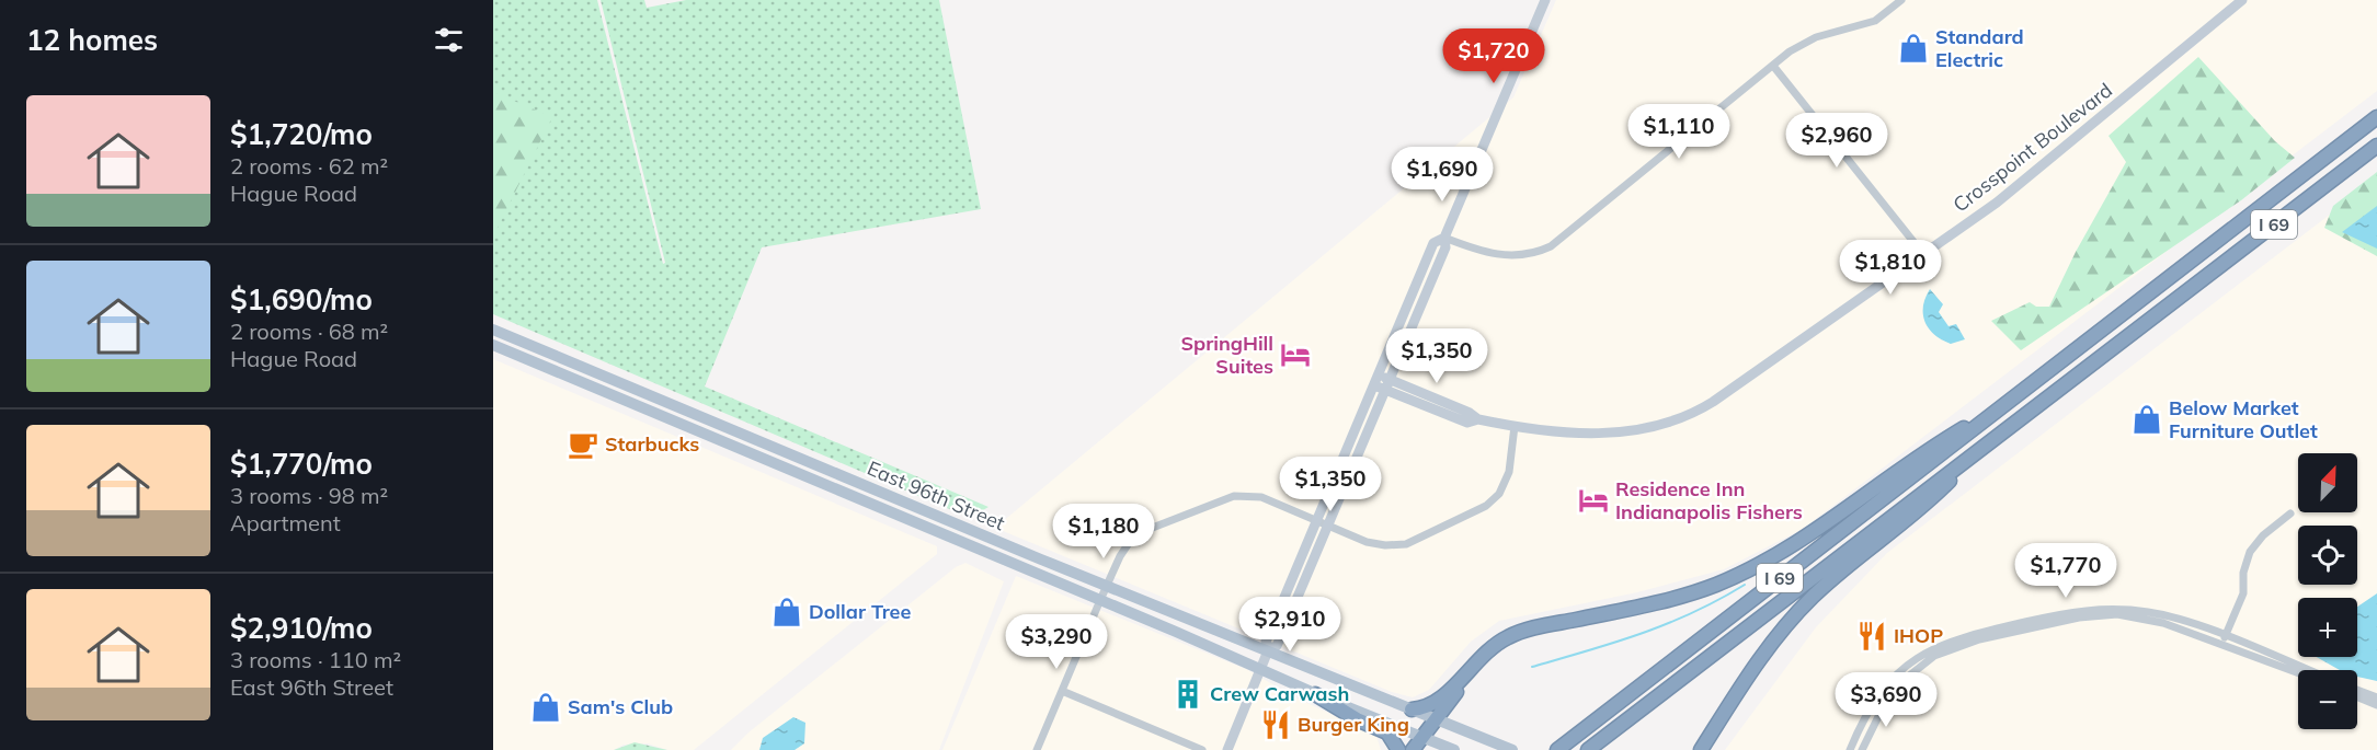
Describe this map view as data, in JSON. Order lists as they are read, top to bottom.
{
  "streets": {
    "highway": ["I 69"],
    "main road": ["East 96th Street"],
    "street": ["Crosspoint Boulevard"]
  },
  "places": {
    "shop": [
      "Standard Electric",
      "Below Market Furniture Outlet",
      "Dollar Tree",
      "Sam's Club"
    ],
    "hotel": ["SpringHill Suites", "Residence Inn Indianapolis Fishers"],
    "cafe": ["Starbucks"],
    "restaurant": ["IHOP", "Burger King"],
    "building": ["Crew Carwash"]
  },
  "north": "top right",
  "page": {
    "heading": "12 homes",
    "price": [
      "$1,720",
      "$1,110",
      "$2,960",
      "$1,690",
      "$1,810",
      "$1,350",
      "$1,350",
      "$1,180",
      "$1,770",
      "$2,910",
      "$3,290",
      "$3,690"
    ],
    "list": [
      {
        "name": "$1,720/mo",
        "note": "2 rooms · 62 m² · Hague Road"
      },
      {
        "name": "$1,690/mo",
        "note": "2 rooms · 68 m² · Hague Road"
      },
      {
        "name": "$1,770/mo",
        "note": "3 rooms · 98 m² · Apartment"
      },
      {
        "name": "$2,910/mo",
        "note": "3 rooms · 110 m² · East 96th Street"
      }
    ],
    "map_buttons": ["+", "−"]
  }
}
